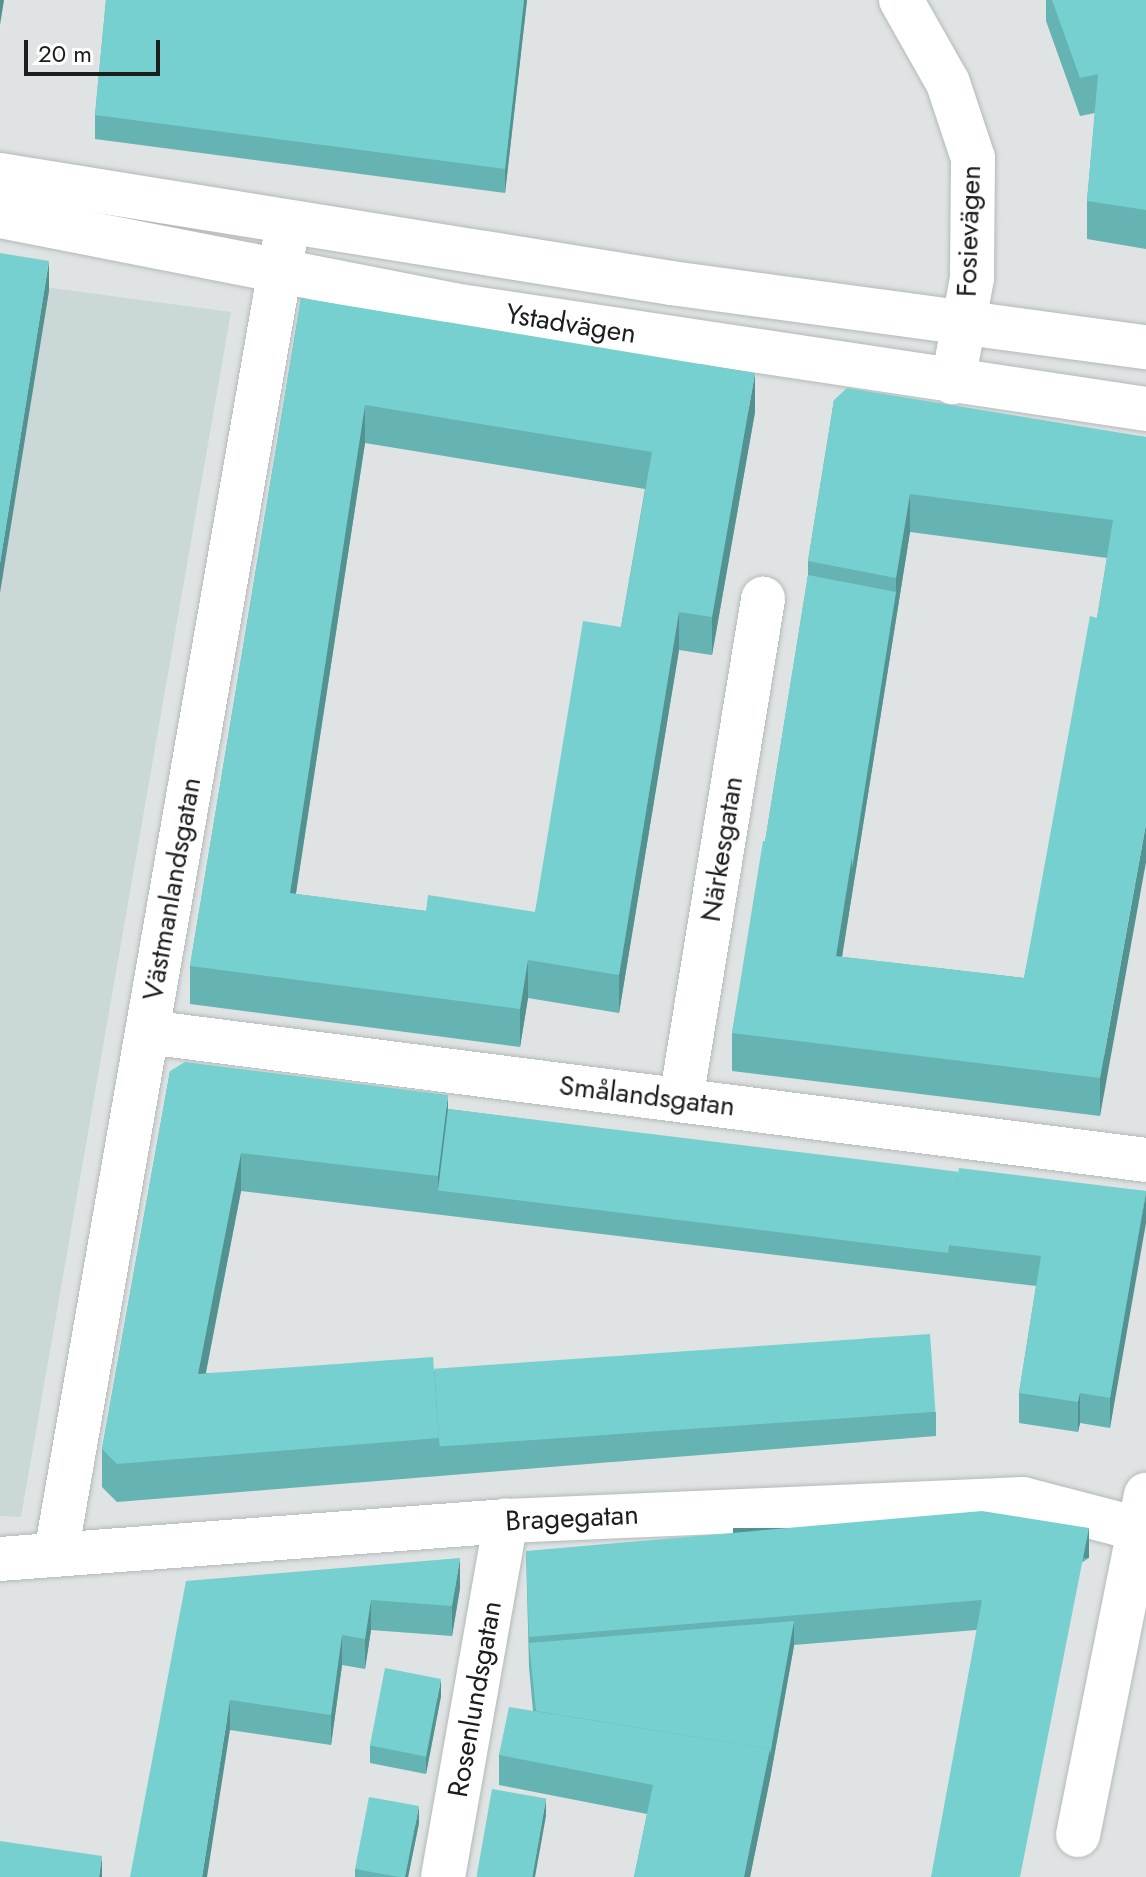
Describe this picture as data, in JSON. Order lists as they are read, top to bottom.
{
  "streets": {
    "street": [
      "Fosievägen",
      "Ystadvägen",
      "Närkesgatan",
      "Västmanlandsgatan",
      "Smålandsgatan",
      "Bragegatan",
      "Rosenlundsgatan"
    ]
  },
  "crossings": [
    ["Fosievägen", "Ystadvägen"],
    ["Ystadvägen", "Västmanlandsgatan"],
    ["Närkesgatan", "Smålandsgatan"],
    ["Västmanlandsgatan", "Smålandsgatan"],
    ["Västmanlandsgatan", "Bragegatan"],
    ["Bragegatan", "Rosenlundsgatan"]
  ],
  "scale_bar": "20 m"
}
